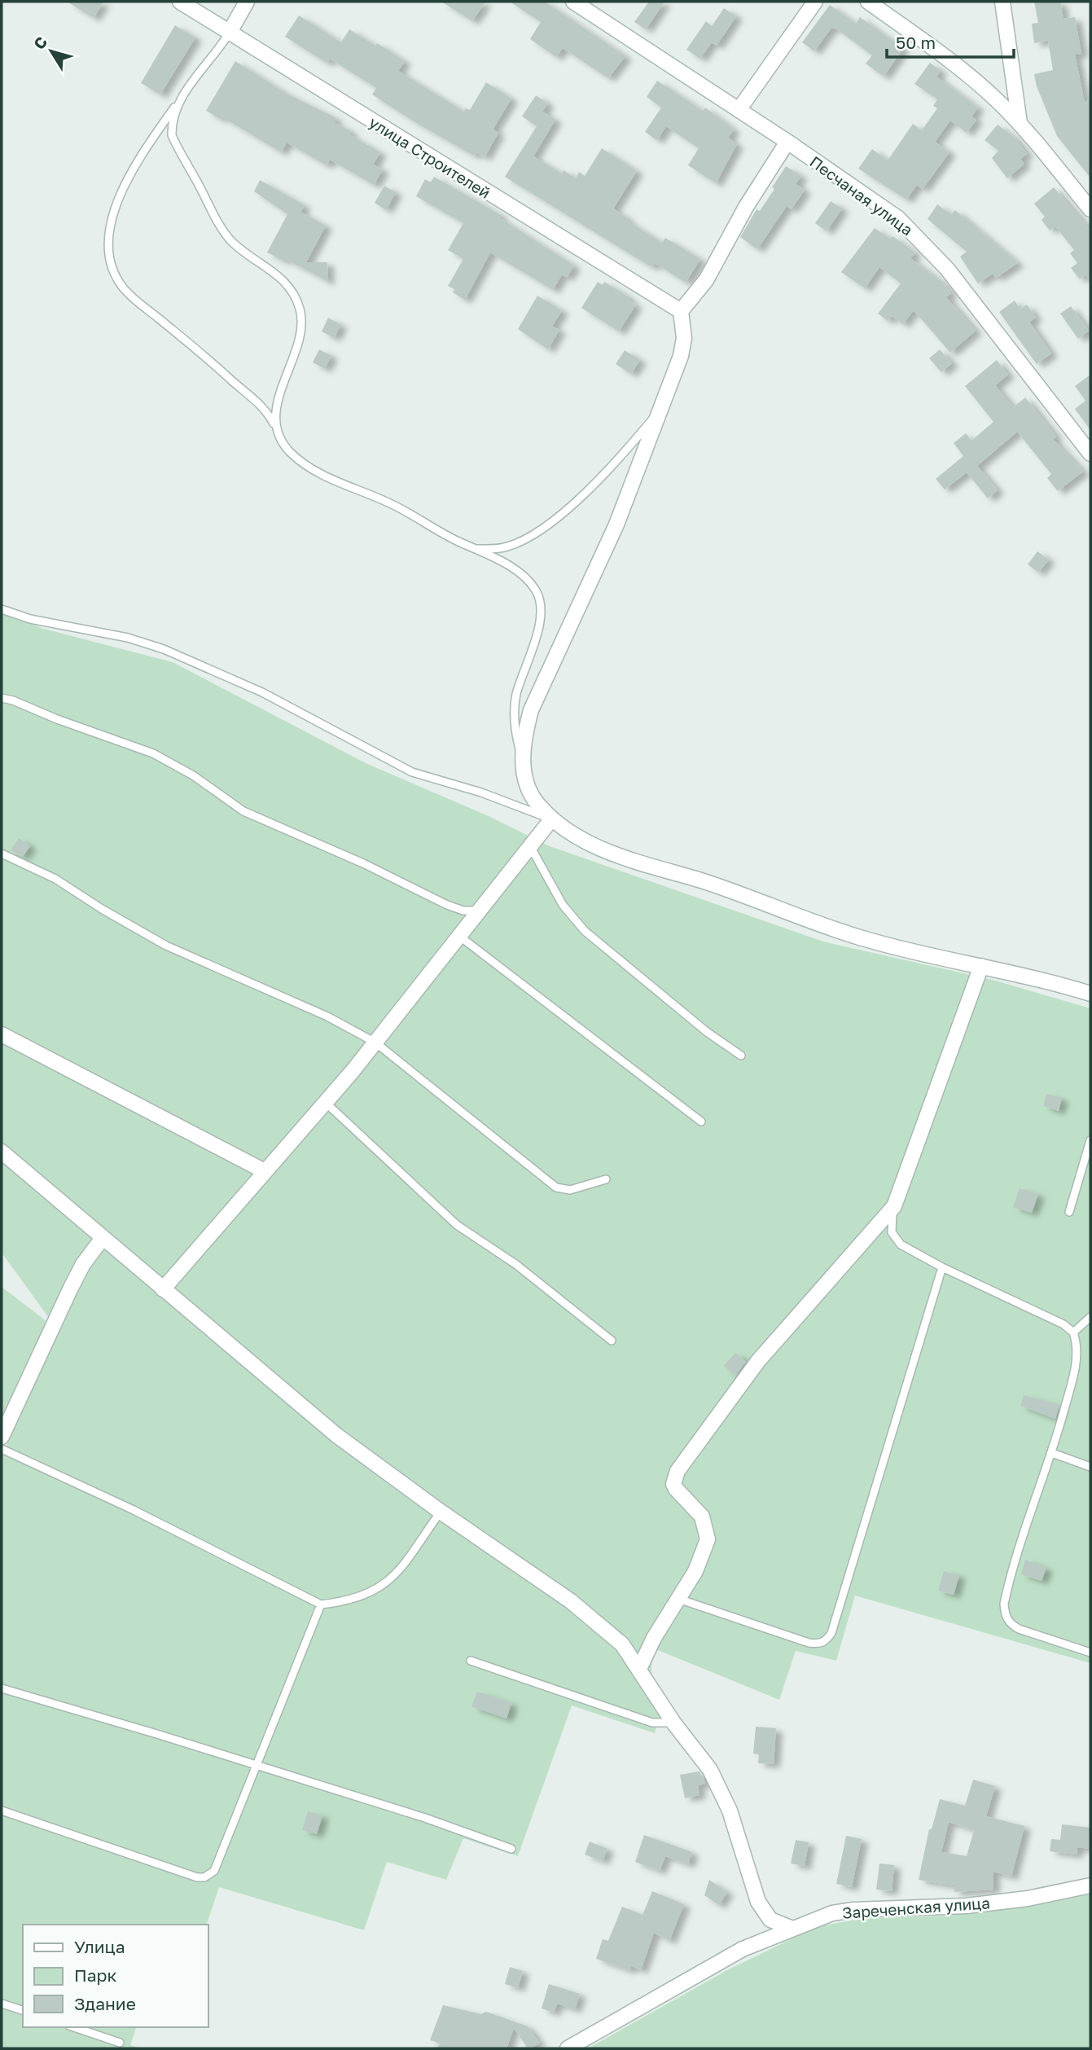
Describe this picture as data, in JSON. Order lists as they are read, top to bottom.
{
  "streets": {
    "street": ["улица Строителей", "Песчаная улица", "Зареченская улица"]
  },
  "legend": ["Улица", "Парк", "Здание"],
  "scale_bar": "50 m",
  "north": "top left"
}
